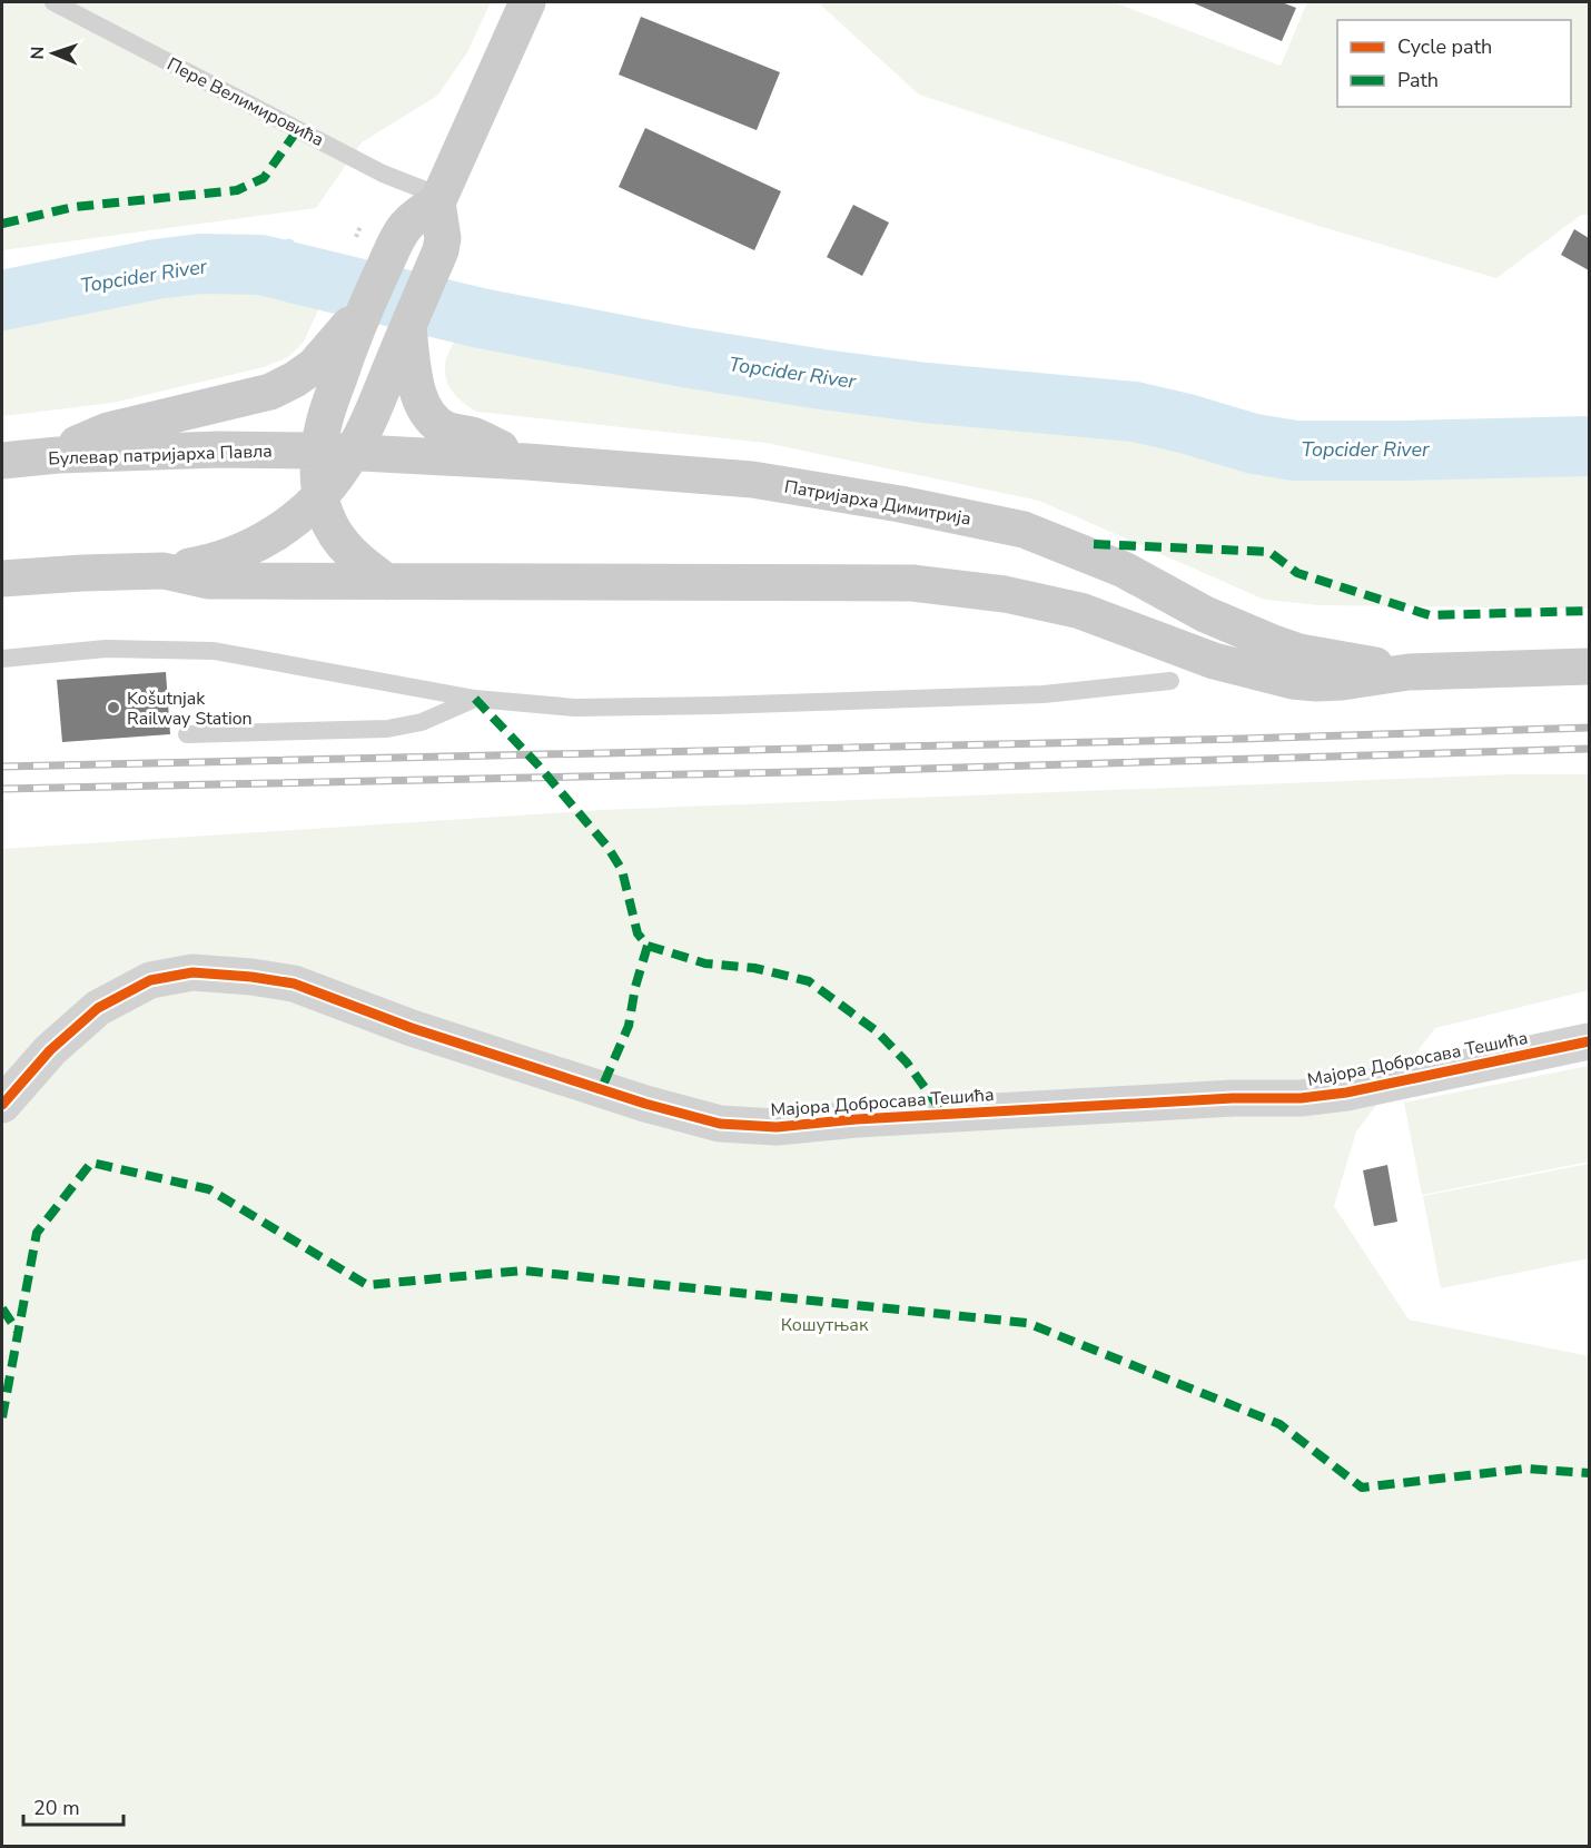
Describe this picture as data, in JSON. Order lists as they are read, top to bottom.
{
  "streets": {
    "main road": ["Булевар патријарха Павла", "Патријарха Димитрија"],
    "street": ["Мајора Добросава Тешића"],
    "lane": ["Пере Велимировића"]
  },
  "crossings": [
    ["Булевар патријарха Павла", "Патријарха Димитрија"]
  ],
  "water": ["Topcider River"],
  "parks": ["Кошутњак"],
  "places": ["Košutnjak Railway Station"],
  "legend": ["Cycle path", "Path"],
  "scale_bar": "20 m",
  "north": "left"
}
